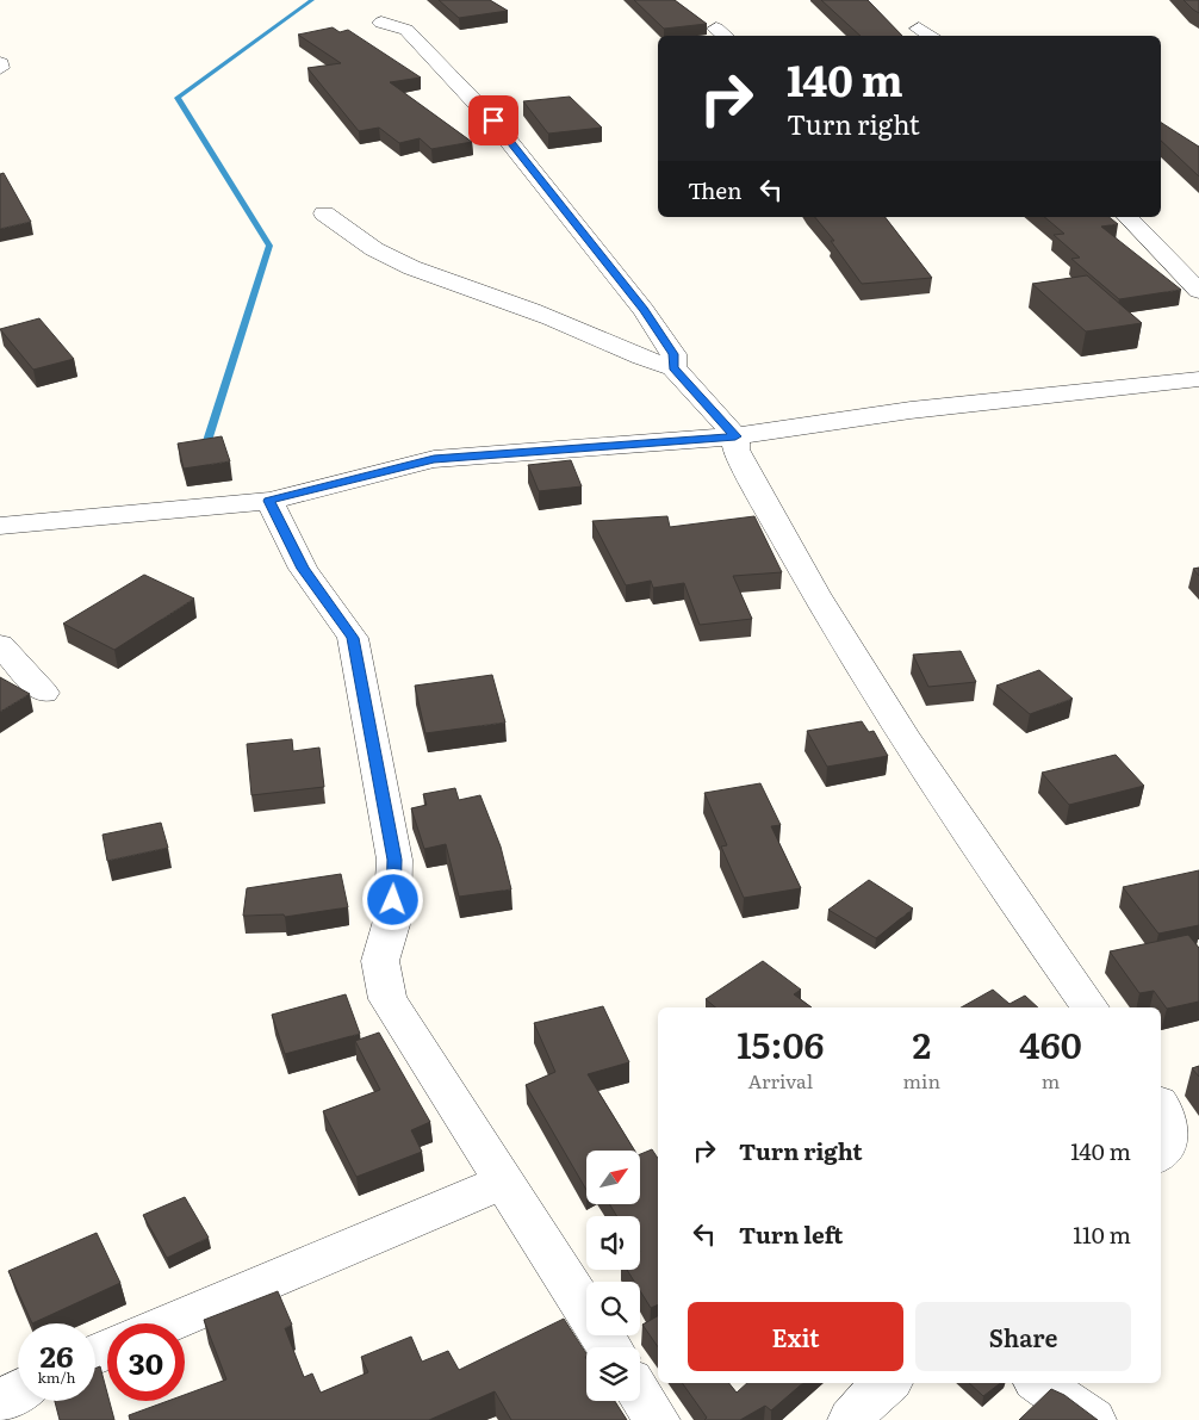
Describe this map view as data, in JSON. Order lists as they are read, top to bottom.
{
  "north": "top right",
  "page": {
    "turn": ["140 m", "Turn right"],
    "then": "Then",
    "eta": [
      "15:06",
      "Arrival",
      "2",
      "min",
      "460",
      "m"
    ],
    "list": [
      {
        "name": "Turn right",
        "value": "140 m"
      },
      {
        "name": "Turn left",
        "value": "110 m"
      }
    ],
    "buttons": ["Exit", "Share"],
    "speed": "26 km/h",
    "limit": "30"
  }
}
